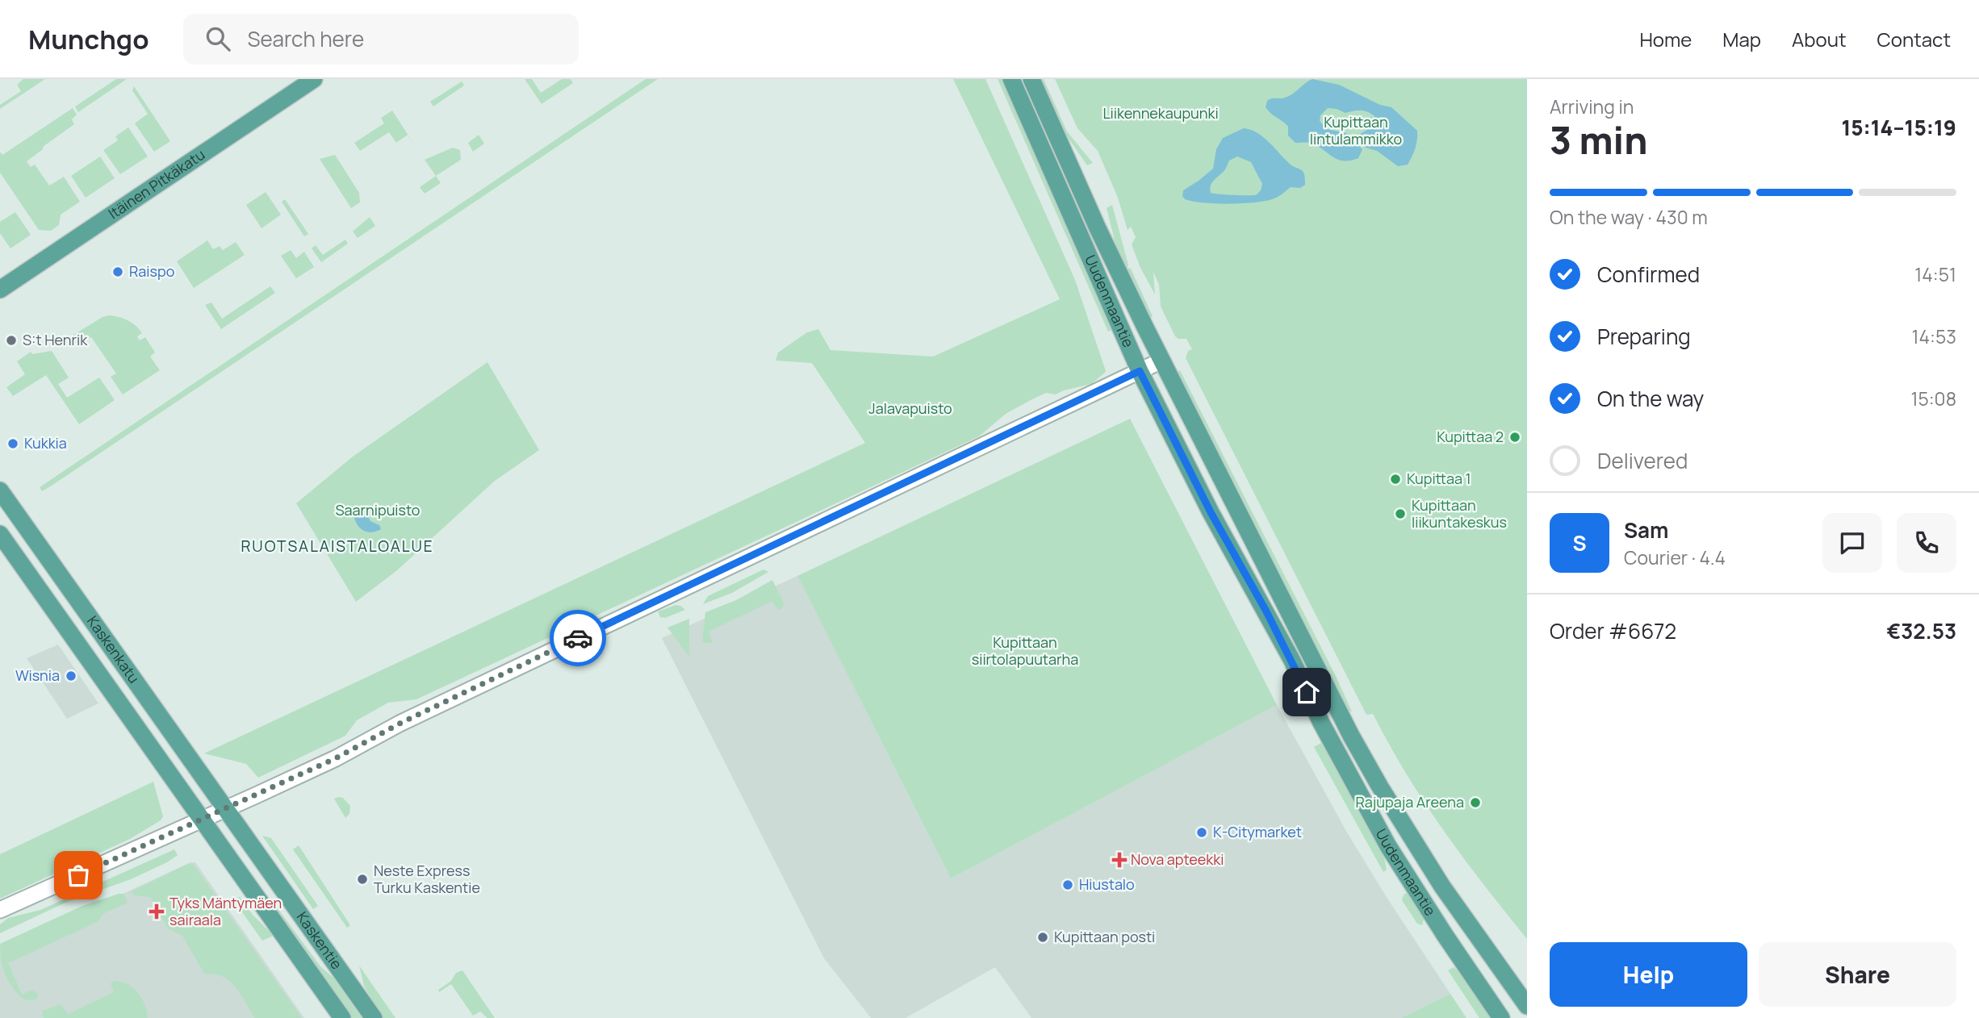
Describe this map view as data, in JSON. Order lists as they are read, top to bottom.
{
  "streets": {
    "main road": [
      "Itäinen Pitkäkatu",
      "Uudenmaantie",
      "Kaskenkatu",
      "Kaskentie"
    ]
  },
  "crossings": [
    ["Kaskenkatu", "Kaskentie"]
  ],
  "districts": ["RUOTSALAISTALOALUE"],
  "parks": [
    "Liikennekaupunki",
    "Kupittaan lintulammikko",
    "Jalavapuisto",
    "Saarnipuisto",
    "Kupittaan siirtolapuutarha"
  ],
  "places": {
    "other": [
      "Raispo",
      "S:t Henrik",
      "Kupittaa 2",
      "Kukkia",
      "Kupittaa 1",
      "Kupittaan liikuntakeskus",
      "Wisnia",
      "Rajupaja Areena",
      "K-Citymarket",
      "Neste Express Turku Kaskentie",
      "Hiustalo",
      "Kupittaan posti"
    ],
    "health": ["Nova apteekki", "Tyks Mäntymäen sairaala"]
  },
  "page": {
    "header": "Munchgo",
    "search": "Search here",
    "nav": [
      "Home",
      "Map",
      "About",
      "Contact"
    ],
    "heading": ["3 min", "Arriving in", "15:14–15:19"],
    "panel": [
      "Sam",
      "Courier · 4.4",
      "Order #6672",
      "€32.53"
    ],
    "bar": "On the way · 430 m",
    "list": [
      ["Confirmed", "14:51"],
      ["Preparing", "14:53"],
      ["On the way", "15:08"],
      "Delivered"
    ],
    "round": "S",
    "buttons": ["Help", "Share"]
  }
}
